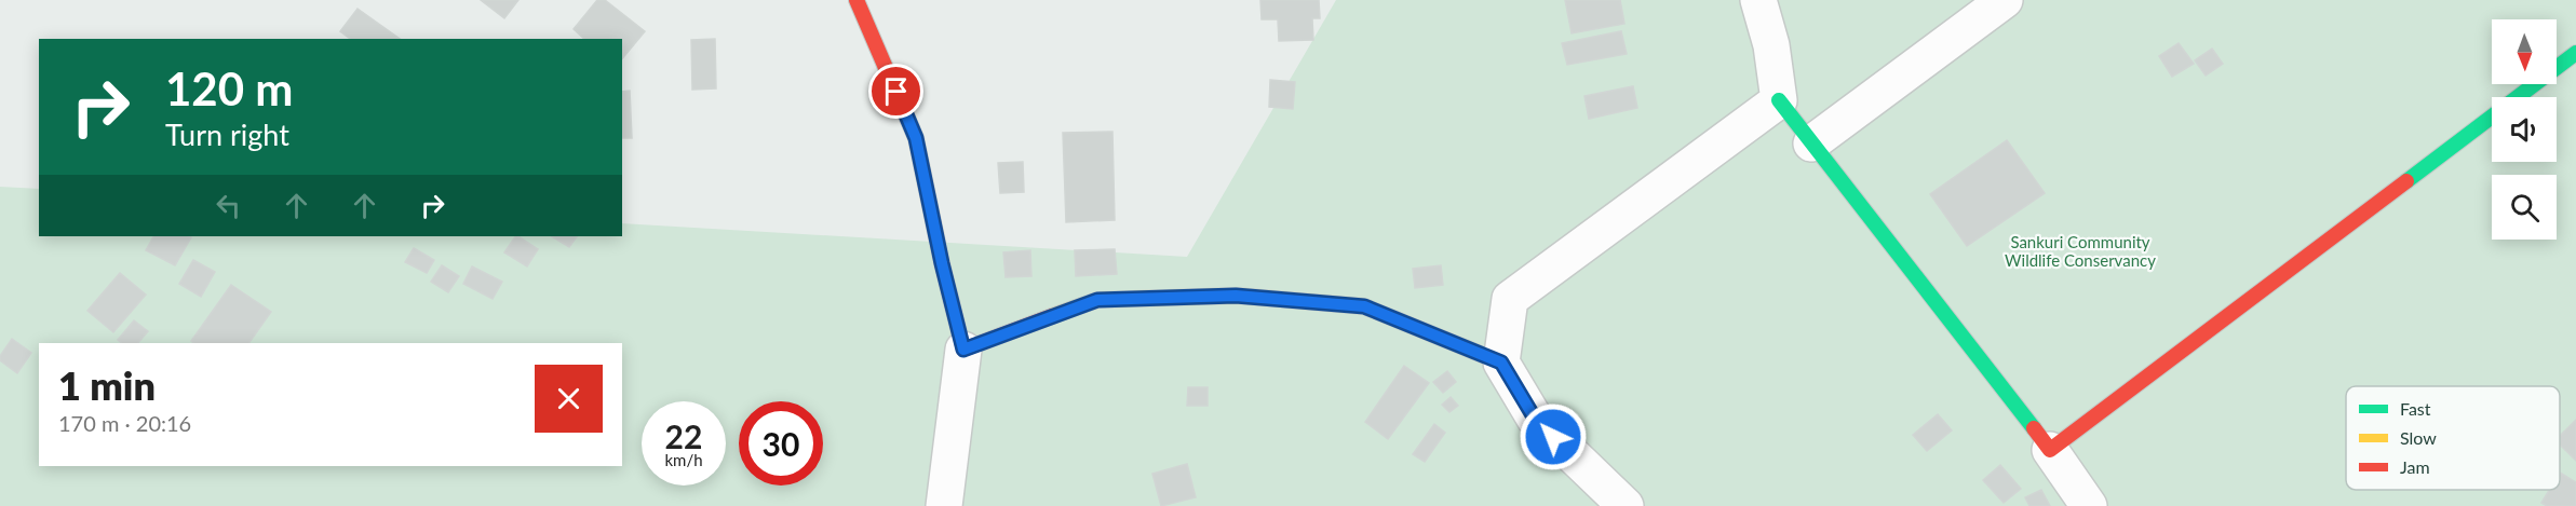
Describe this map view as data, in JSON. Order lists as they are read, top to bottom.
{
  "parks": ["Sankuri Community Wildlife Conservancy"],
  "legend": ["Fast", "Slow", "Jam"],
  "north": "bottom",
  "page": {
    "turn": ["120 m", "Turn right"],
    "heading": ["1 min", "170 m · 20:16"],
    "speed": "22 km/h",
    "limit": "30"
  }
}
